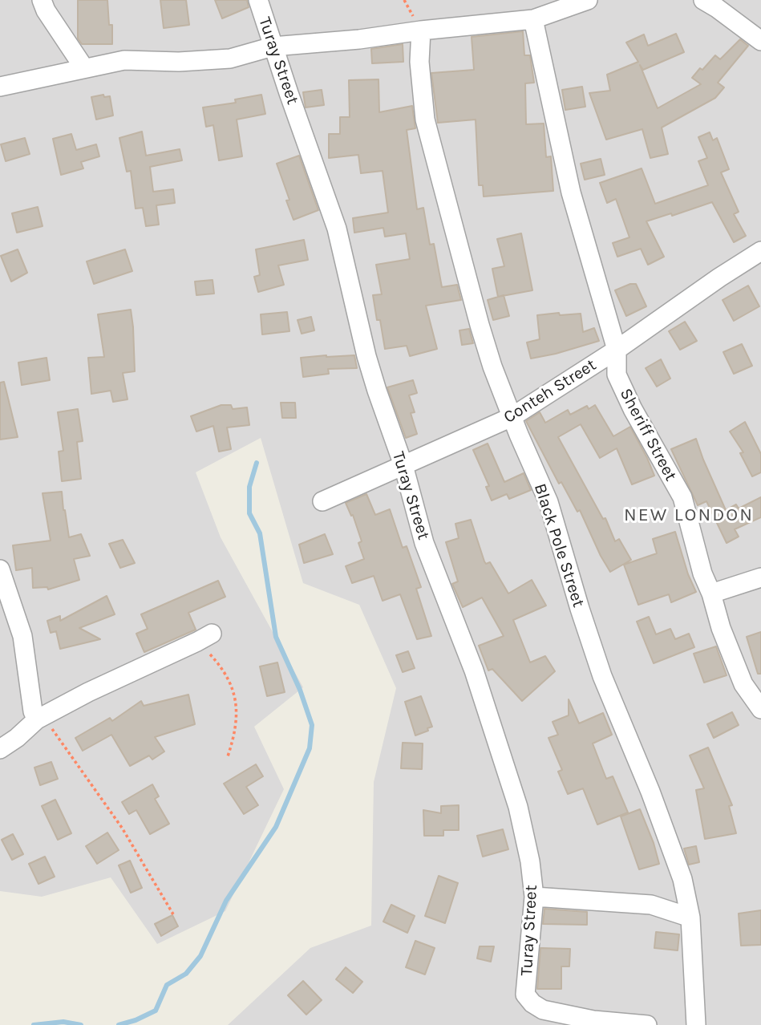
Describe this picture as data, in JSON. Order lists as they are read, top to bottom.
{
  "streets": {
    "street": [
      "Turay Street",
      "Conteh Street",
      "Sheriff Street",
      "Black Pole Street"
    ]
  },
  "crossings": [
    ["Turay Street", "Conteh Street"],
    ["Conteh Street", "Sheriff Street"],
    ["Conteh Street", "Black Pole Street"]
  ],
  "districts": ["NEW LONDON"]
}
